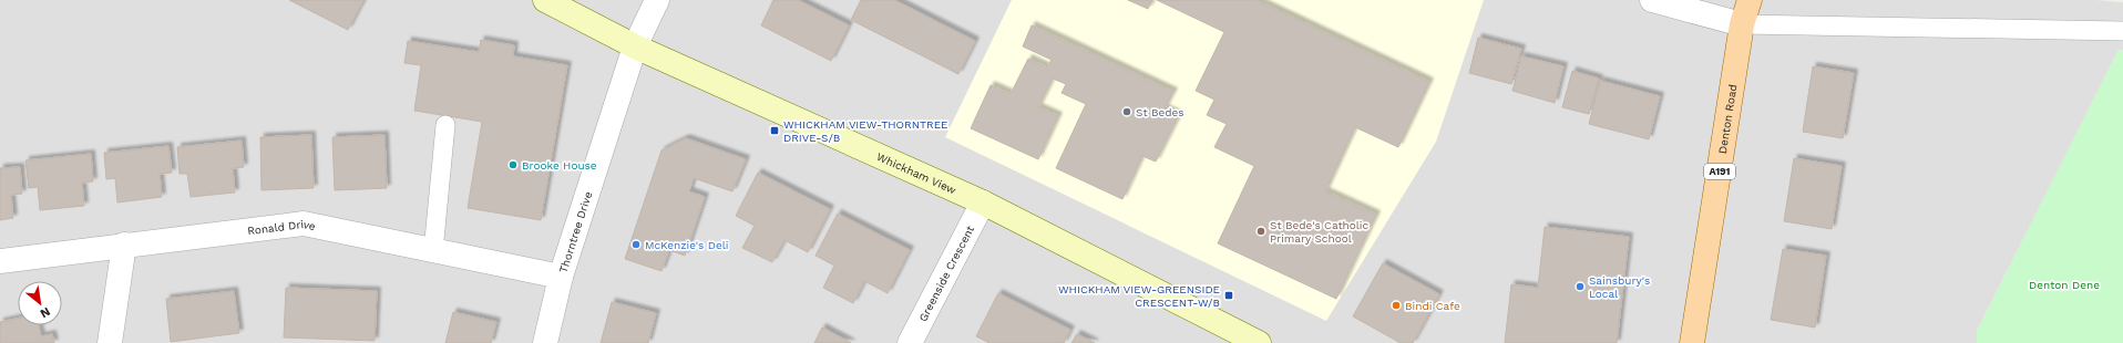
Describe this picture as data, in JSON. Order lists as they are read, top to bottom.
{
  "streets": {
    "main road": ["Denton Road", "A191", "Whickham View"],
    "street": ["Ronald Drive", "Thorntree Drive", "Greenside Crescent"]
  },
  "crossings": [
    ["Whickham View", "Thorntree Drive"],
    ["Whickham View", "Greenside Crescent"],
    ["Ronald Drive", "Thorntree Drive"]
  ],
  "parks": ["Denton Dene"],
  "places": {
    "other": [
      "St Bedes",
      "Brooke House",
      "St Bede's Catholic Primary School",
      "McKenzie's Deli",
      "Sainsbury's Local",
      "Bindi Cafe"
    ],
    "transit": ["WHICKHAM VIEW-THORNTREE DRIVE-S/B", "WHICKHAM VIEW-GREENSIDE CRESCENT-W/B"]
  },
  "north": "bottom right"
}
